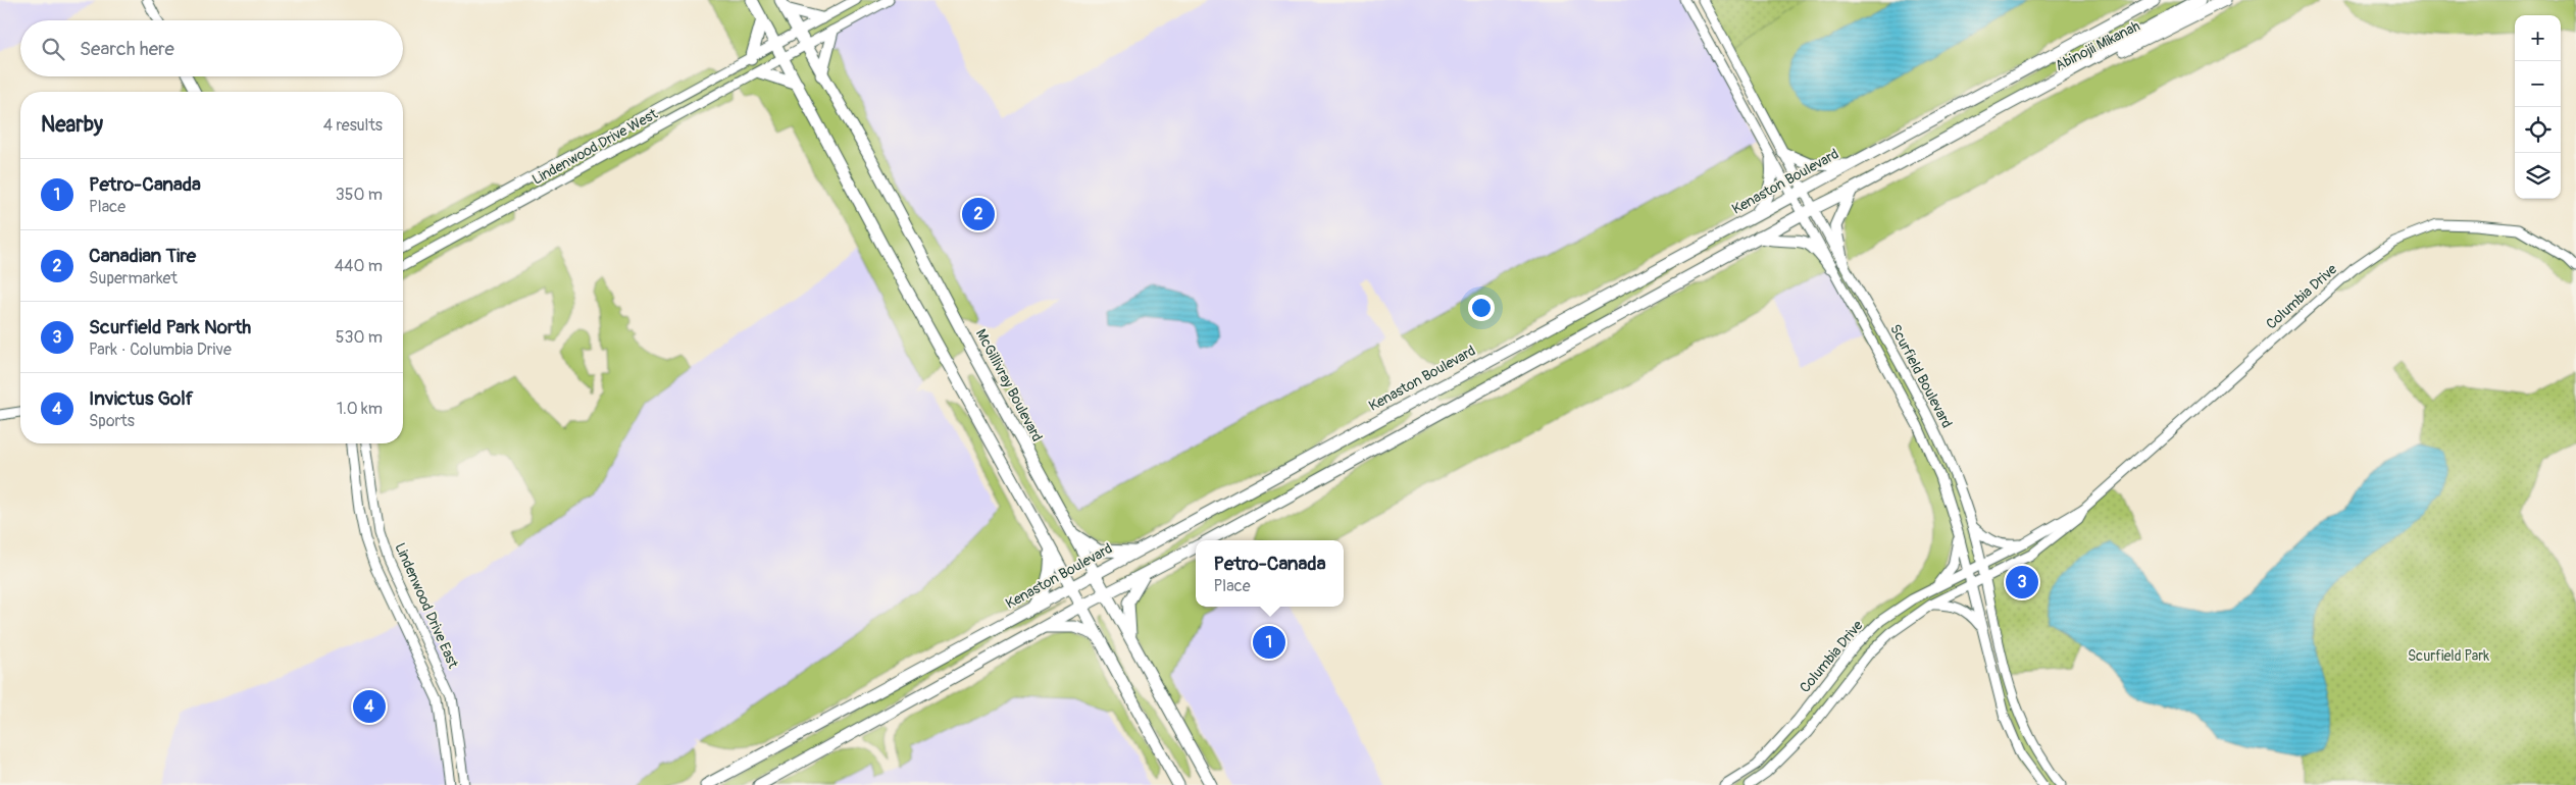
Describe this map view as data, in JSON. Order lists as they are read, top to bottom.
{
  "streets": {
    "main road": ["Abinojii Mikanah", "Kenaston Boulevard", "McGillivray Boulevard"],
    "street": [
      "Lindenwood Drive West",
      "Columbia Drive",
      "Scurfield Boulevard",
      "Lindenwood Drive East"
    ]
  },
  "crossings": [
    ["Lindenwood Drive West", "McGillivray Boulevard"],
    ["Kenaston Boulevard", "Scurfield Boulevard"],
    ["Kenaston Boulevard", "McGillivray Boulevard"],
    ["Columbia Drive", "Scurfield Boulevard"]
  ],
  "parks": ["Scurfield Park"],
  "page": {
    "map_buttons": ["+", "−"],
    "search": "Search here",
    "heading": ["Nearby", "4 results"],
    "list": [
      {
        "mark": "1",
        "name": "Petro-Canada",
        "note": "Place",
        "value": "350 m"
      },
      {
        "mark": "2",
        "name": "Canadian Tire",
        "note": "Supermarket",
        "value": "440 m"
      },
      {
        "mark": "3",
        "name": "Scurfield Park North",
        "note": "Park · Columbia Drive",
        "value": "530 m"
      },
      {
        "mark": "4",
        "name": "Invictus Golf",
        "note": "Sports",
        "value": "1.0 km"
      }
    ],
    "pins": [
      "2",
      "3",
      "1",
      "4"
    ],
    "popup": ["Petro-Canada", "Place"]
  }
}
